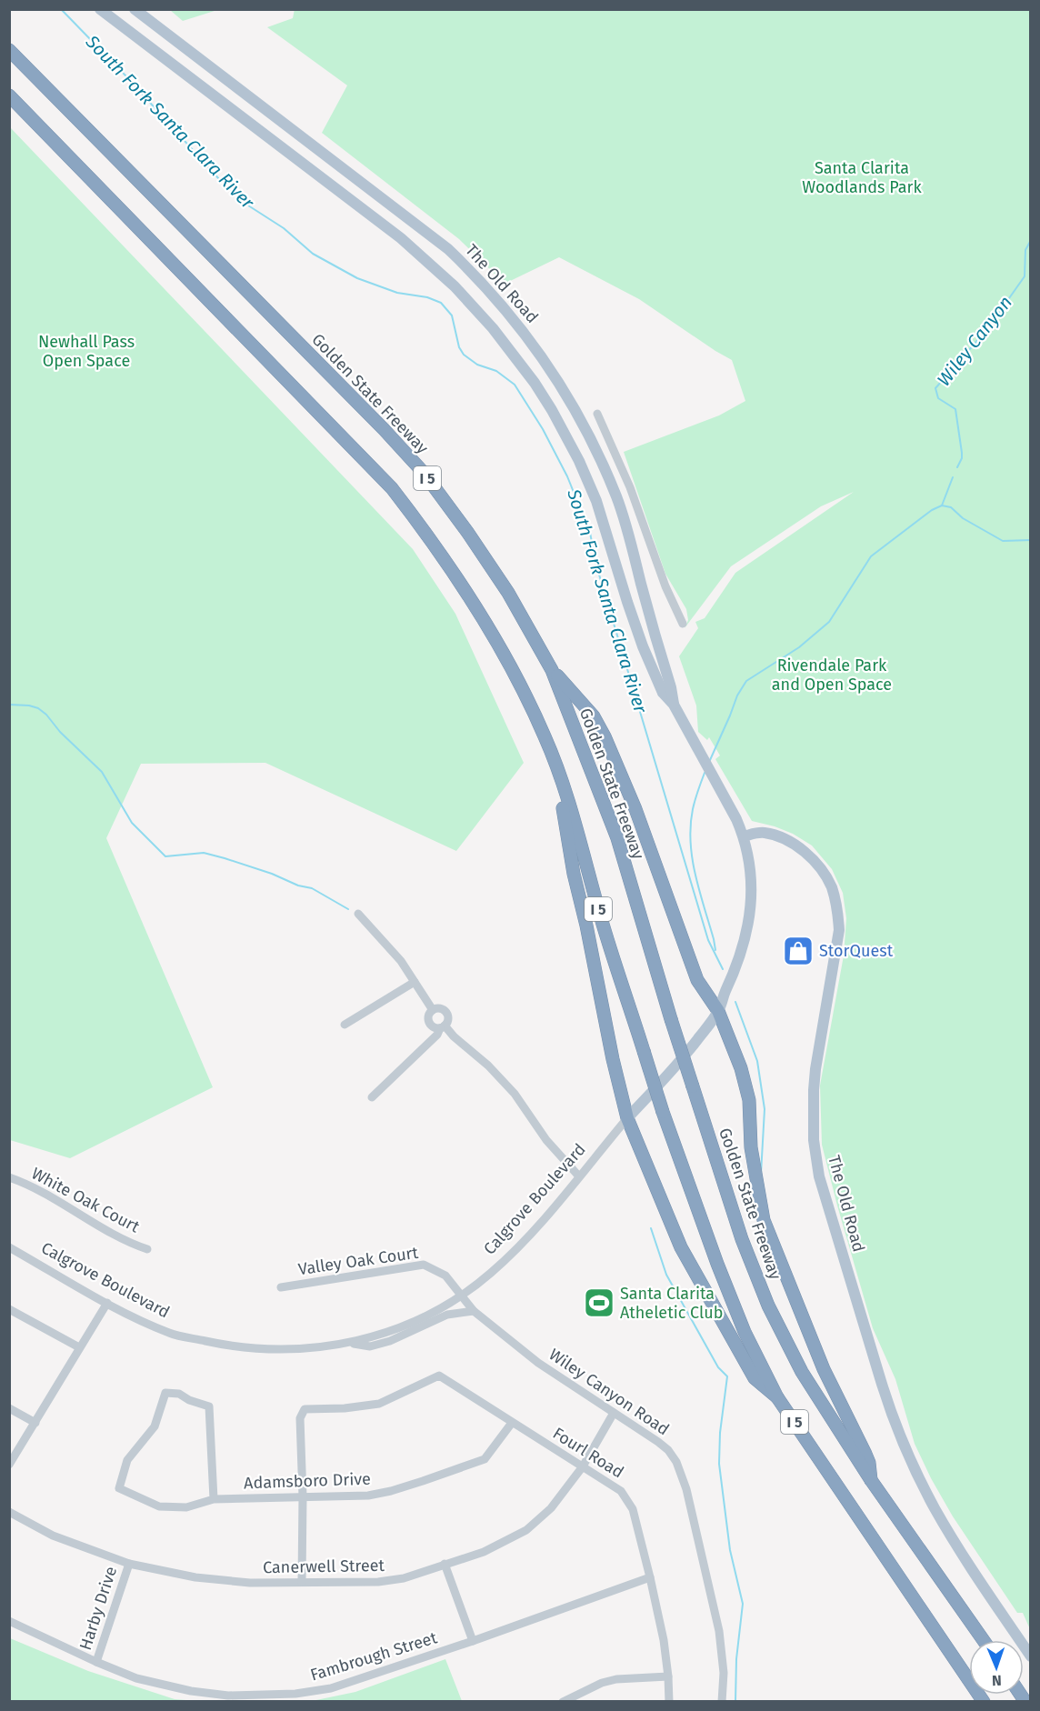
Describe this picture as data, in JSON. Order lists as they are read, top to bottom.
{
  "streets": {
    "highway": ["Golden State Freeway", "I 5"],
    "main road": ["The Old Road", "Calgrove Boulevard"],
    "street": [
      "White Oak Court",
      "Valley Oak Court",
      "Wiley Canyon Road",
      "Fourl Road",
      "Adamsboro Drive",
      "Canerwell Street",
      "Harby Drive",
      "Fambrough Street"
    ]
  },
  "crossings": [
    ["The Old Road", "Calgrove Boulevard"],
    ["Calgrove Boulevard", "Valley Oak Court"],
    ["Calgrove Boulevard", "Wiley Canyon Road"],
    ["Valley Oak Court", "Wiley Canyon Road"],
    ["Wiley Canyon Road", "Canerwell Street"],
    ["Fourl Road", "Adamsboro Drive"],
    ["Fourl Road", "Canerwell Street"],
    ["Fourl Road", "Fambrough Street"],
    ["Canerwell Street", "Harby Drive"],
    ["Harby Drive", "Fambrough Street"]
  ],
  "water": ["South Fork Santa Clara River", "Wiley Canyon"],
  "parks": ["Santa Clarita Woodlands Park", "Newhall Pass Open Space", "Rivendale Park and Open Space"],
  "places": {
    "shop": ["StorQuest"],
    "sports": ["Santa Clarita Atheletic Club"]
  },
  "north": "bottom"
}
